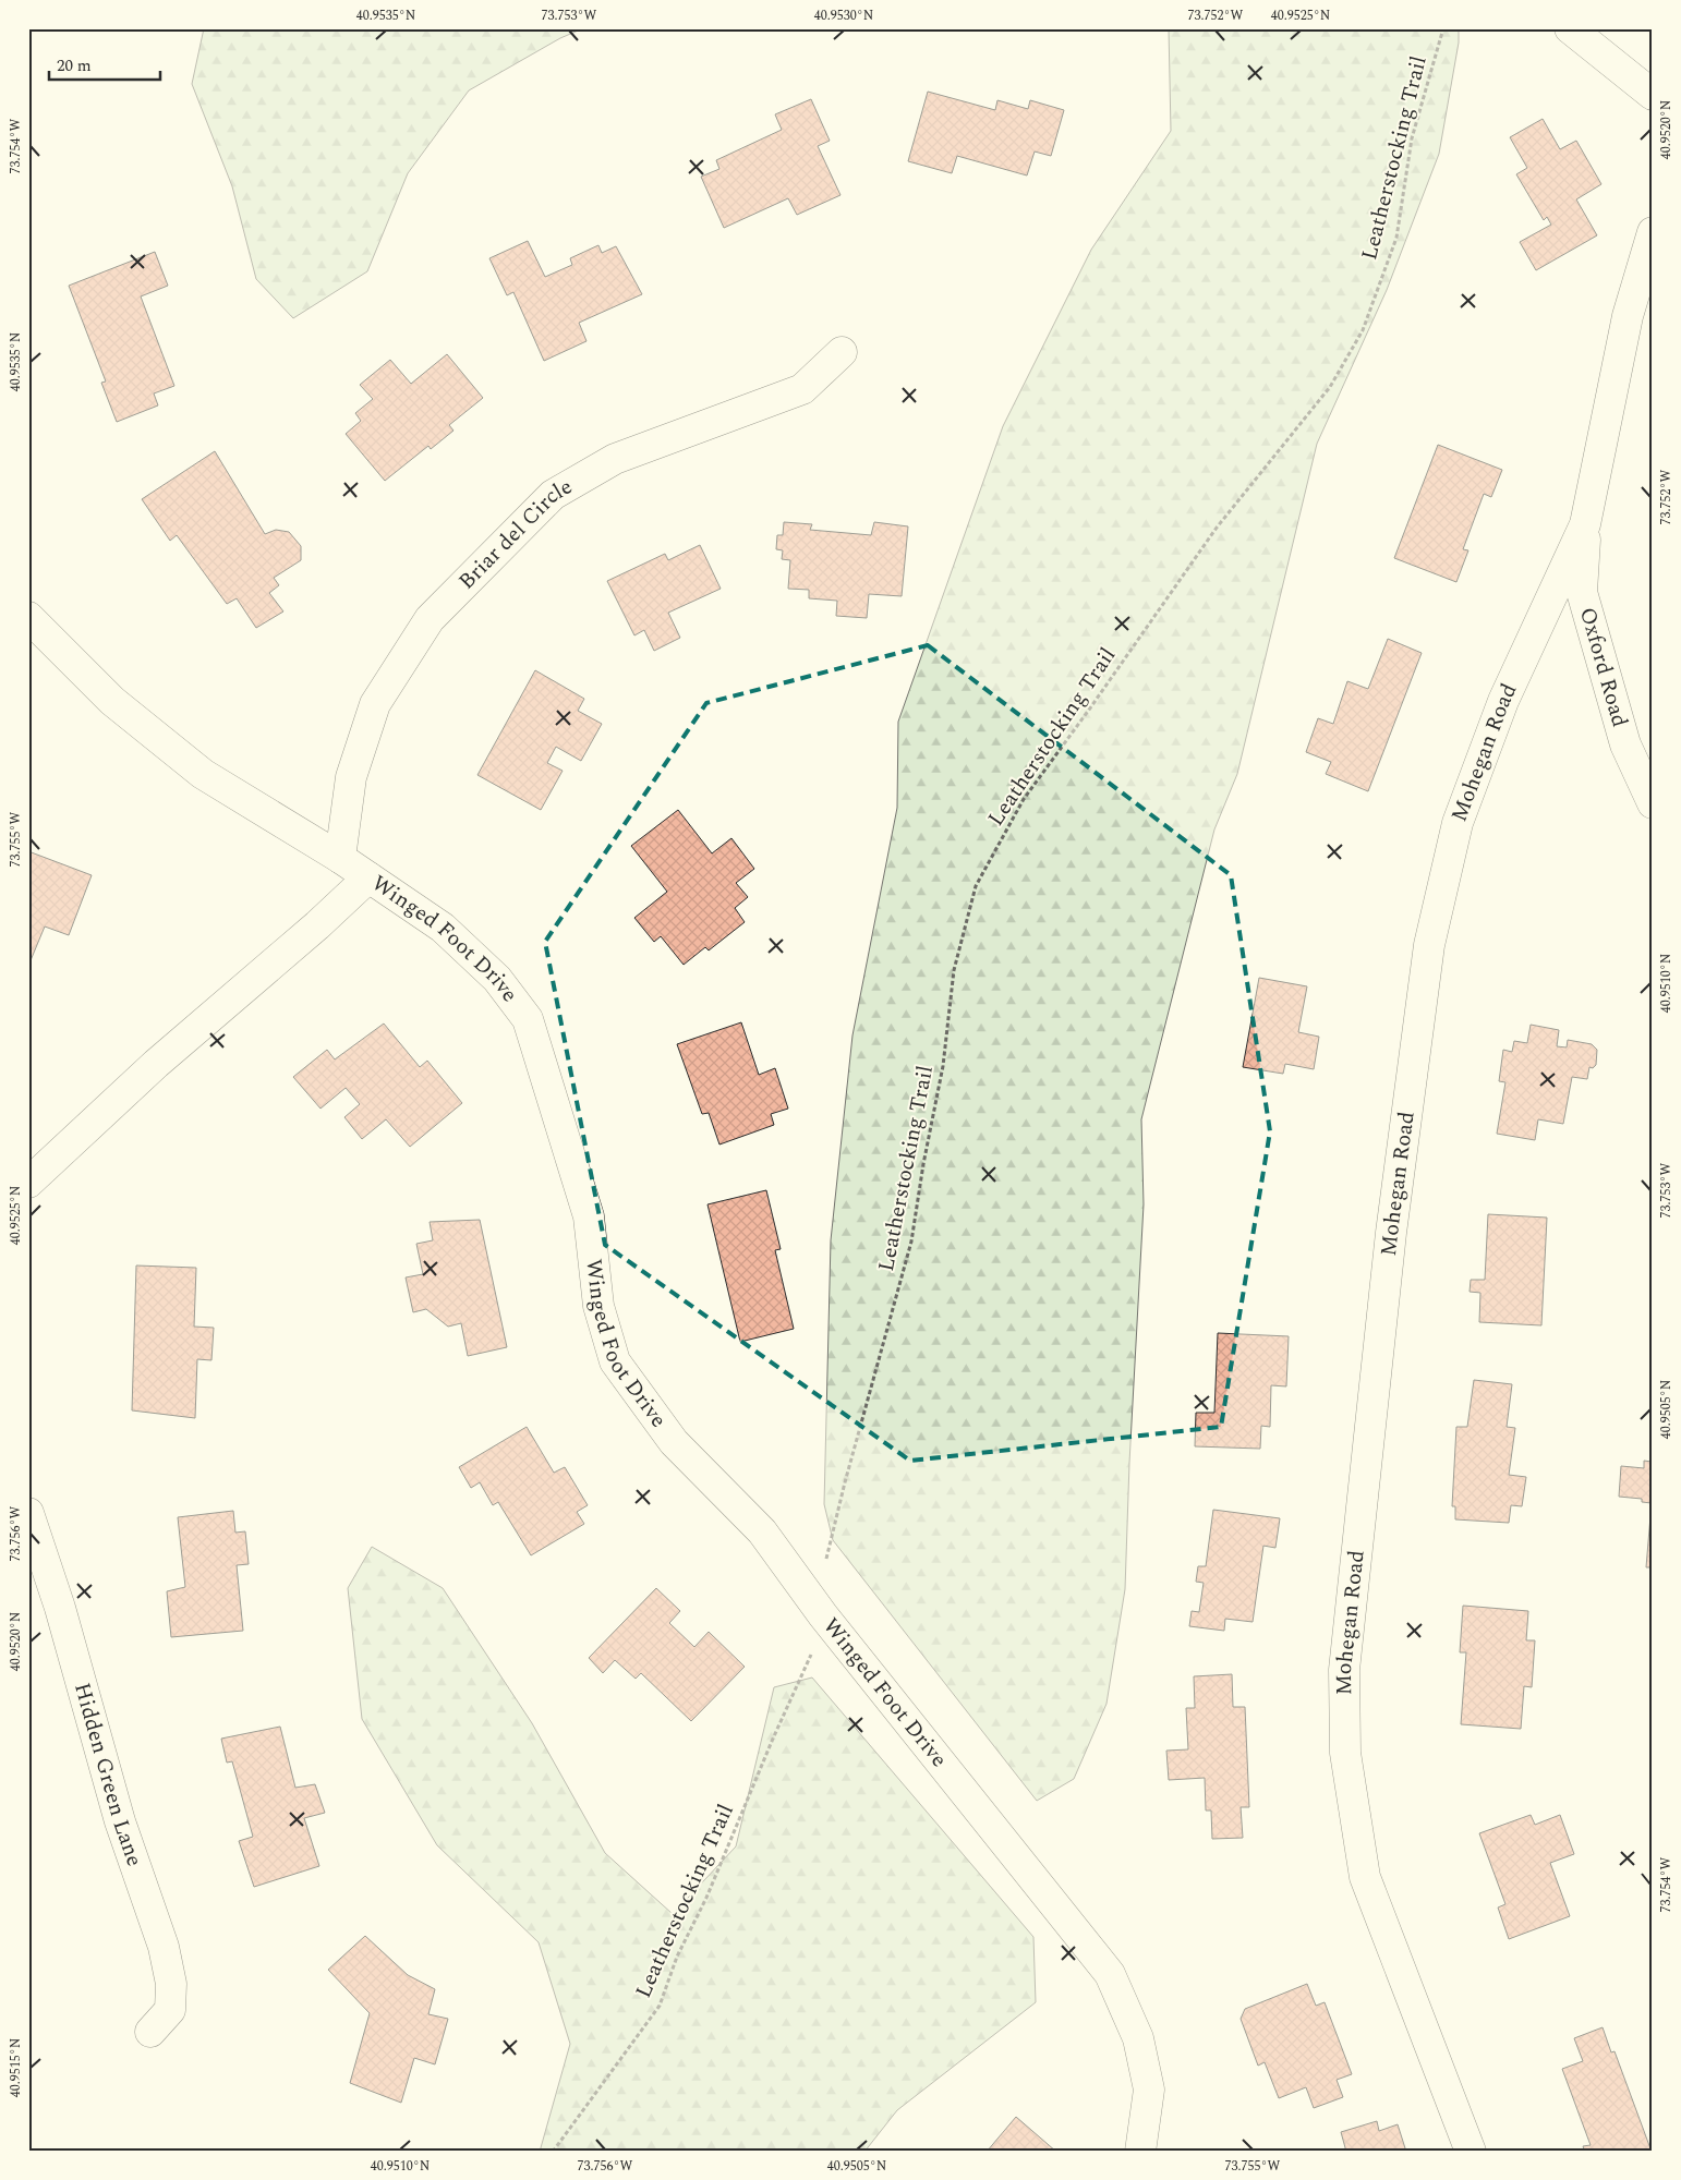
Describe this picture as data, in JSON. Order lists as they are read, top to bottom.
{
  "streets": {
    "street": [
      "Briar del Circle",
      "Oxford Road",
      "Mohegan Road",
      "Winged Foot Drive",
      "Hidden Green Lane"
    ],
    "path": ["Leatherstocking Trail"]
  },
  "crossings": [
    ["Briar del Circle", "Winged Foot Drive"],
    ["Oxford Road", "Mohegan Road"]
  ],
  "scale_bar": "20 m",
  "coordinates": [
    "40.9535°N",
    "73.753°W",
    "40.9530°N",
    "73.752°W",
    "40.9525°N",
    "40.9520°N",
    "73.754°W",
    "73.755°W",
    "40.9510°N",
    "40.9505°N",
    "73.756°W",
    "40.9515°N"
  ]
}
